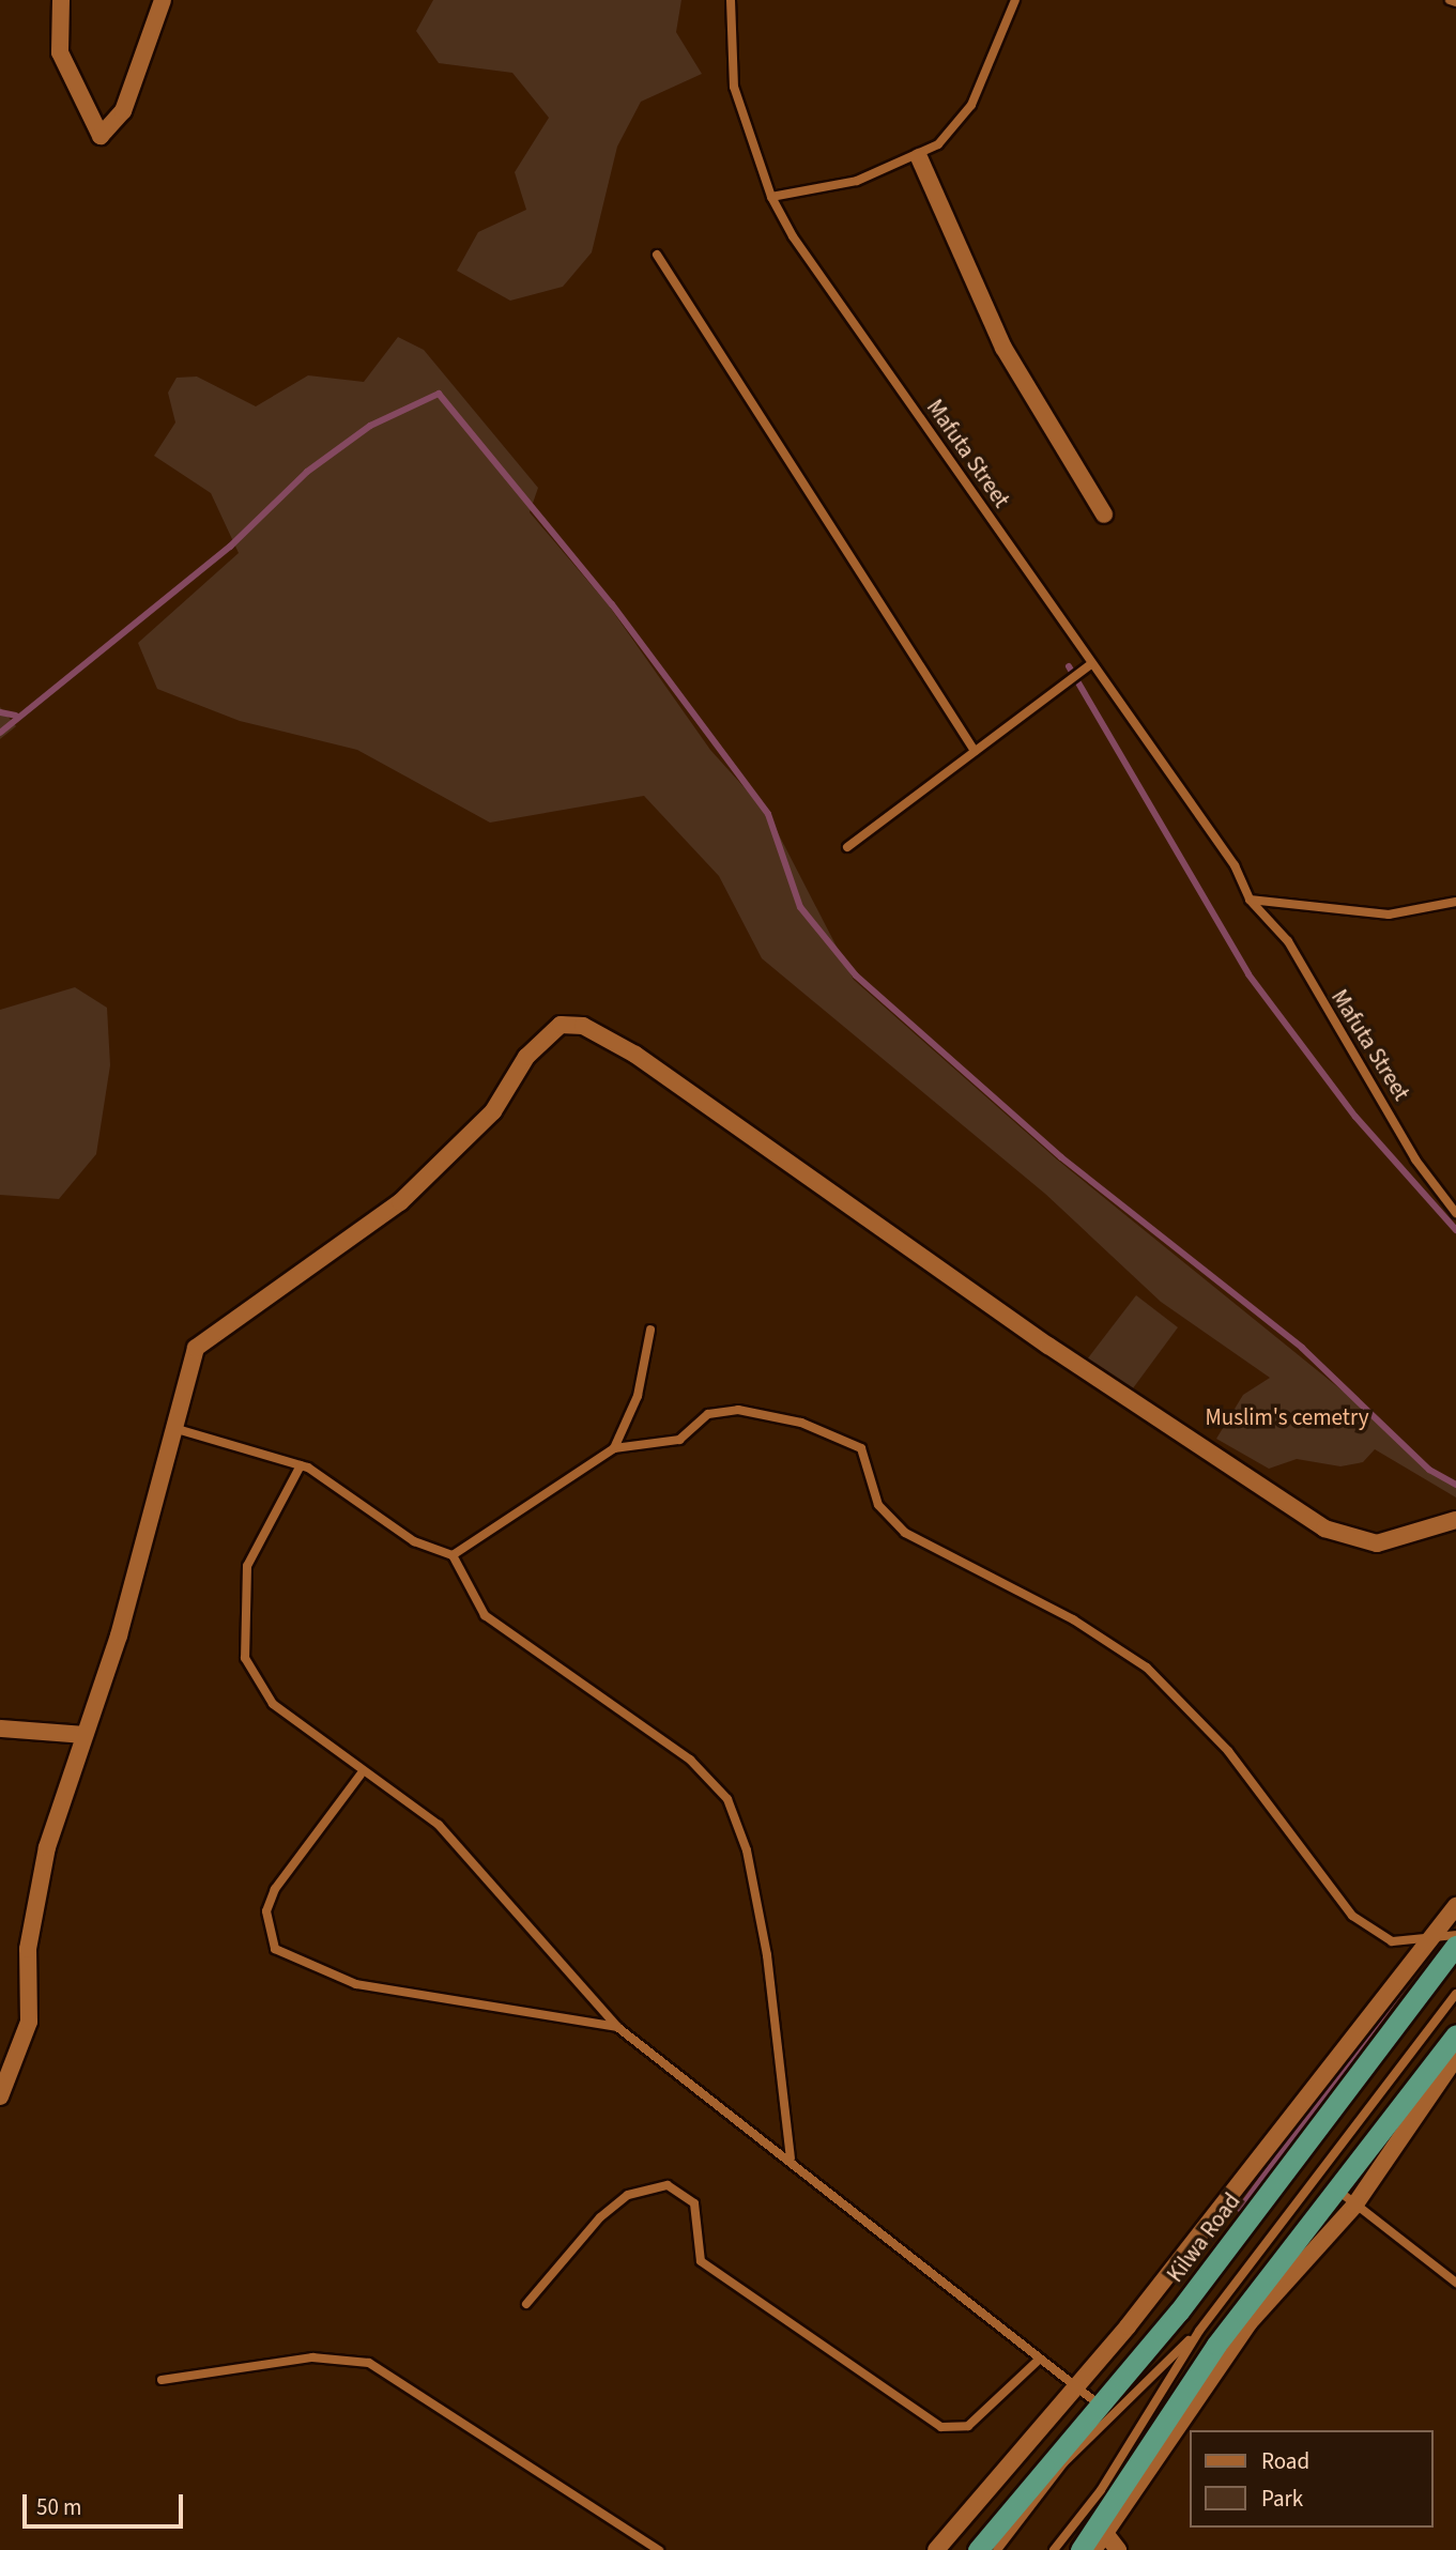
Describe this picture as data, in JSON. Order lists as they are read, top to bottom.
{
  "streets": {
    "highway": ["Kilwa Road"],
    "lane": ["Mafuta Street"]
  },
  "parks": ["Muslim's cemetry"],
  "legend": ["Road", "Park"],
  "scale_bar": "50 m"
}
